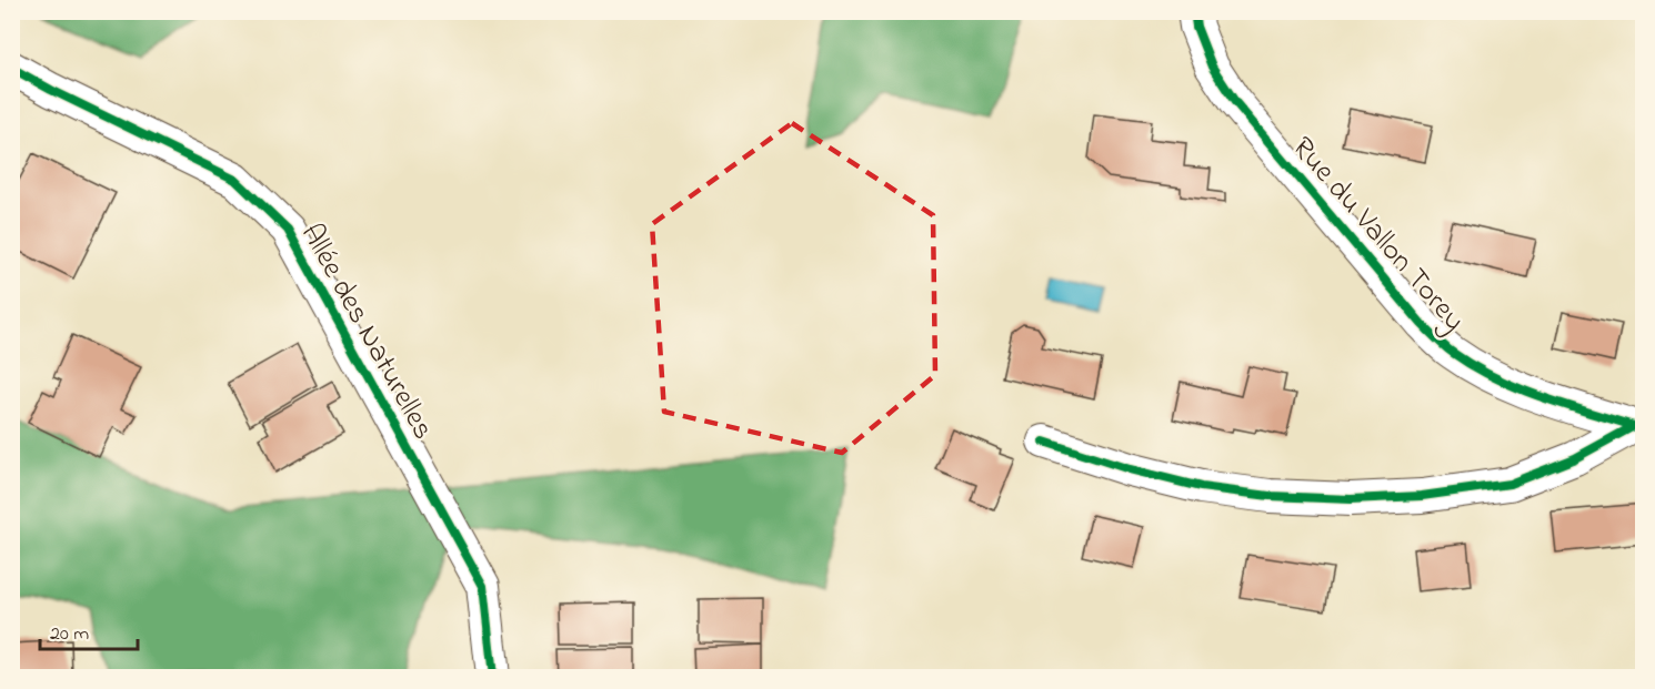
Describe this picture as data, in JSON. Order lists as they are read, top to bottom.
{
  "streets": {
    "street": ["Rue du Vallon Torey", "Allée des Naturelles"]
  },
  "scale_bar": "20 m"
}
